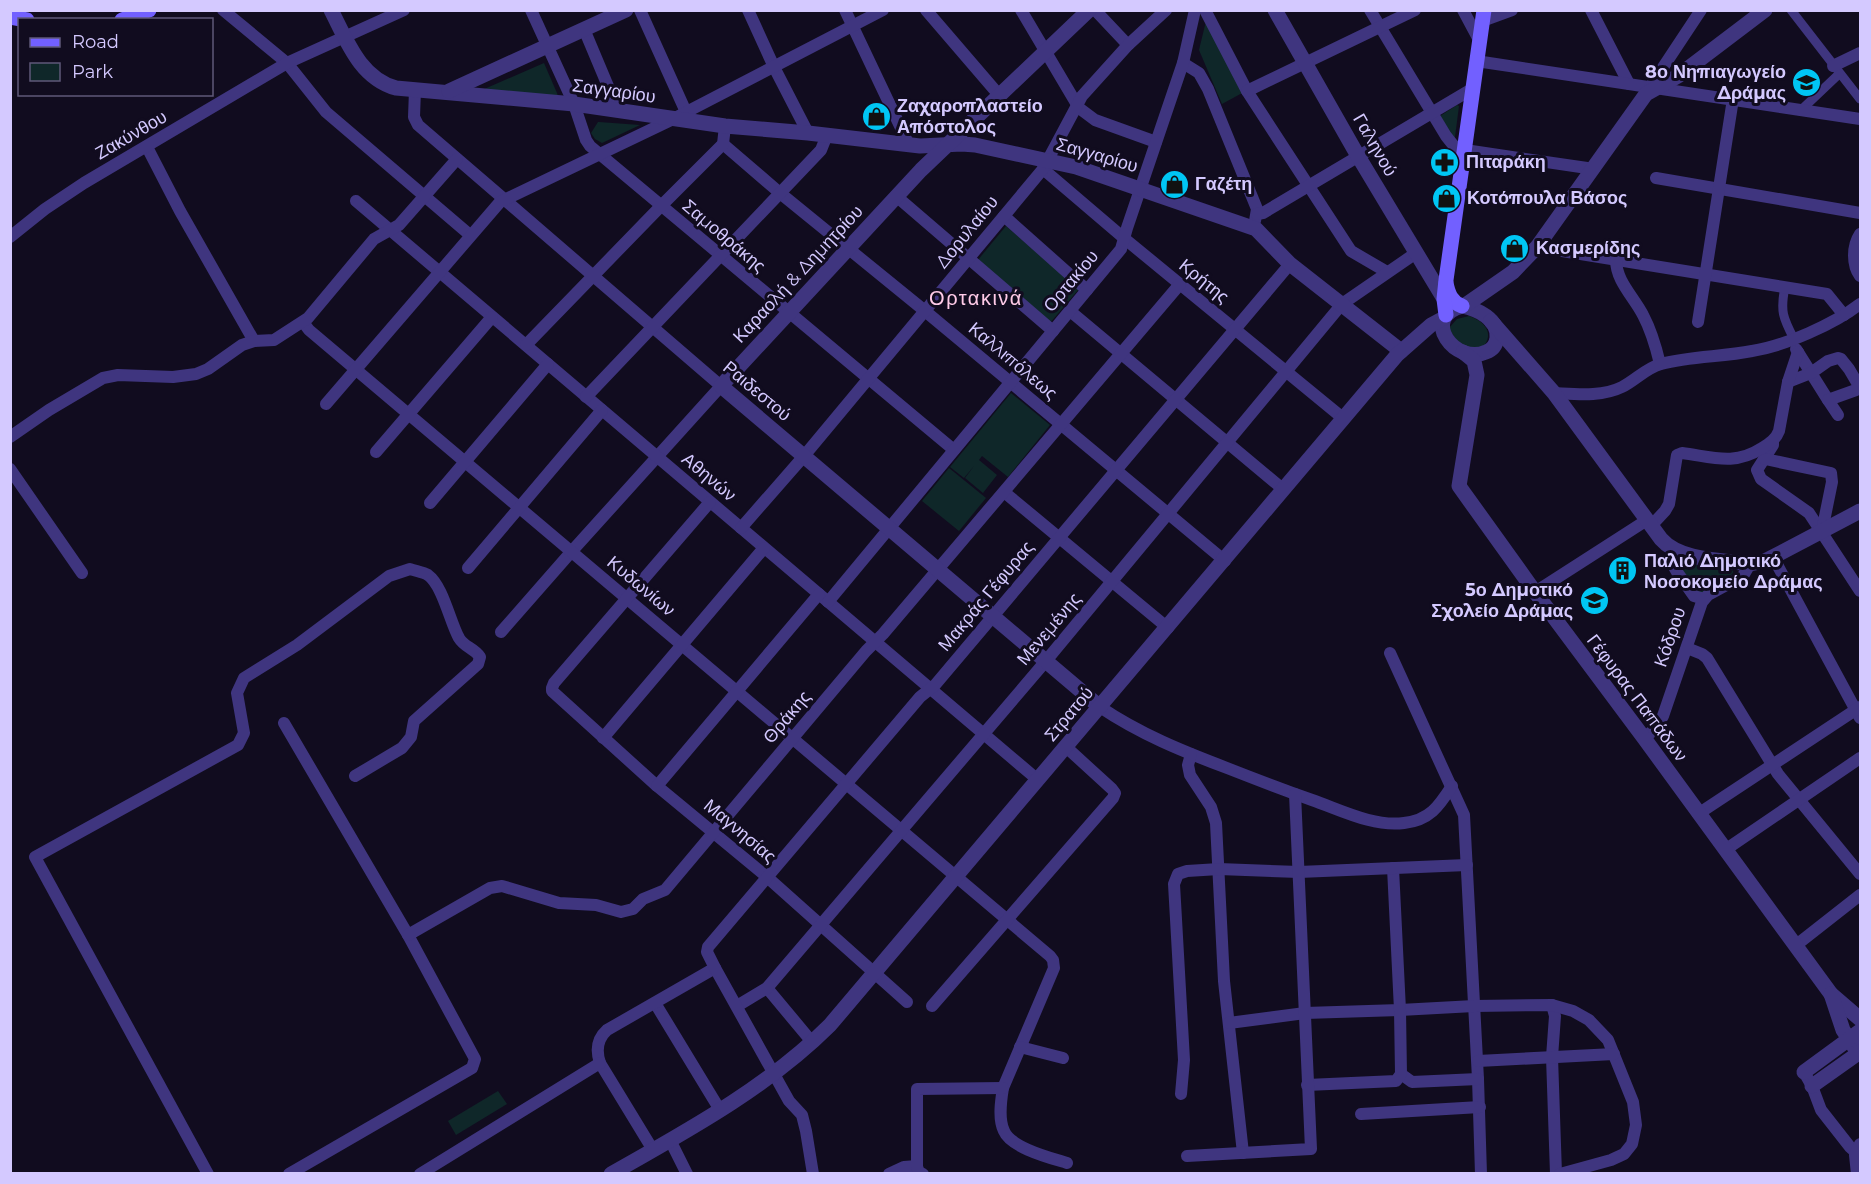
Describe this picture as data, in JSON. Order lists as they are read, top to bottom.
{
  "streets": {
    "street": [
      "Σαγγαρίου",
      "Ζακύνθου",
      "Γαληνού",
      "Δορυλαίου",
      "Σαμοθράκης",
      "Καραολή & Δημητρίου",
      "Ορτακίου",
      "Κρήτης",
      "Καλλιπόλεως",
      "Ραιδεστού",
      "Αθηνών",
      "Κυδωνίων",
      "Μακράς Γέφυρας",
      "Μενεμένης",
      "Κόδρου",
      "Γέφυρας Παπάδων",
      "Στρατού",
      "Θράκης",
      "Μαγνησίας"
    ]
  },
  "crossings": [
    ["Σαγγαρίου", "Ζακύνθου"],
    ["Σαγγαρίου", "Δορυλαίου"],
    ["Σαγγαρίου", "Σαμοθράκης"],
    ["Σαγγαρίου", "Καραολή & Δημητρίου"],
    ["Σαγγαρίου", "Ορτακίου"],
    ["Σαγγαρίου", "Κρήτης"],
    ["Σαγγαρίου", "Ραιδεστού"],
    ["Σαγγαρίου", "Μακράς Γέφυρας"],
    ["Σαγγαρίου", "Μενεμένης"],
    ["Σαγγαρίου", "Στρατού"],
    ["Γαληνού", "Μενεμένης"],
    ["Δορυλαίου", "Σαμοθράκης"],
    ["Δορυλαίου", "Κρήτης"],
    ["Δορυλαίου", "Καλλιπόλεως"],
    ["Δορυλαίου", "Ραιδεστού"],
    ["Δορυλαίου", "Αθηνών"],
    ["Σαμοθράκης", "Καραολή & Δημητρίου"],
    ["Σαμοθράκης", "Ορτακίου"],
    ["Καραολή & Δημητρίου", "Καλλιπόλεως"],
    ["Καραολή & Δημητρίου", "Ραιδεστού"],
    ["Καραολή & Δημητρίου", "Αθηνών"],
    ["Καραολή & Δημητρίου", "Κυδωνίων"],
    ["Ορτακίου", "Κρήτης"],
    ["Ορτακίου", "Καλλιπόλεως"],
    ["Ορτακίου", "Ραιδεστού"],
    ["Ορτακίου", "Αθηνών"],
    ["Ορτακίου", "Κυδωνίων"],
    ["Ορτακίου", "Μαγνησίας"],
    ["Κρήτης", "Μακράς Γέφυρας"],
    ["Κρήτης", "Μενεμένης"],
    ["Κρήτης", "Στρατού"],
    ["Κρήτης", "Θράκης"],
    ["Καλλιπόλεως", "Μακράς Γέφυρας"],
    ["Καλλιπόλεως", "Μενεμένης"],
    ["Καλλιπόλεως", "Στρατού"],
    ["Καλλιπόλεως", "Θράκης"],
    ["Ραιδεστού", "Μακράς Γέφυρας"],
    ["Ραιδεστού", "Μενεμένης"],
    ["Ραιδεστού", "Στρατού"],
    ["Ραιδεστού", "Θράκης"],
    ["Αθηνών", "Μακράς Γέφυρας"],
    ["Αθηνών", "Μενεμένης"],
    ["Αθηνών", "Στρατού"],
    ["Αθηνών", "Θράκης"],
    ["Κυδωνίων", "Μακράς Γέφυρας"],
    ["Κυδωνίων", "Μενεμένης"],
    ["Κυδωνίων", "Στρατού"],
    ["Κυδωνίων", "Θράκης"],
    ["Κυδωνίων", "Μαγνησίας"],
    ["Μακράς Γέφυρας", "Μαγνησίας"],
    ["Μενεμένης", "Μαγνησίας"],
    ["Κόδρου", "Γέφυρας Παπάδων"],
    ["Γέφυρας Παπάδων", "Στρατού"],
    ["Στρατού", "Μαγνησίας"],
    ["Θράκης", "Μαγνησίας"]
  ],
  "districts": ["Ορτακινά"],
  "places": {
    "school or university": ["8ο Νηπιαγωγείο Δράμας", "5ο Δημοτικό Σχολείο Δράμας"],
    "shop": [
      "Ζαχαροπλαστείο Απόστολος",
      "Γαζέτη",
      "Κοτόπουλα Βάσος",
      "Κασμερίδης"
    ],
    "pharmacy": ["Πιταράκη"],
    "building": ["Παλιό Δημοτικό Νοσοκομείο Δράμας"]
  },
  "legend": ["Road", "Park"]
}
